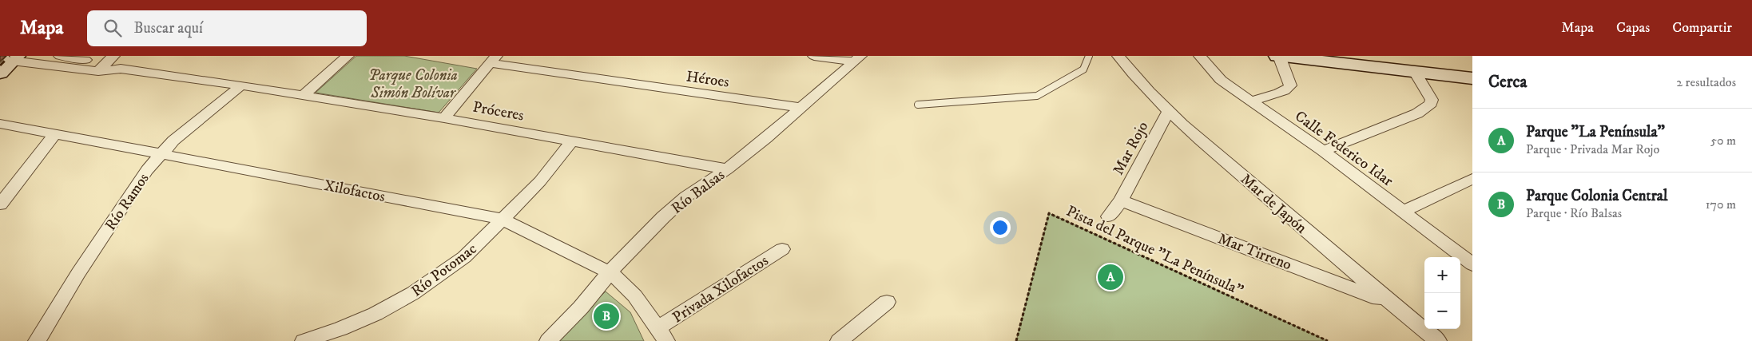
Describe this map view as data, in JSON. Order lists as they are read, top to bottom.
{
  "streets": {
    "street": [
      "Héroes",
      "Próceres",
      "Mar Rojo",
      "Calle Federico Idar",
      "Xilofactos",
      "Río Balsas",
      "Río Ramos",
      "Mar de Japón",
      "Mar Tirreno",
      "Río Potomac",
      "Privada Xilofactos"
    ],
    "path": ["Pista del Parque \"La Península\""]
  },
  "crossings": [
    ["Héroes", "Río Balsas"],
    ["Próceres", "Río Balsas"],
    ["Próceres", "Río Ramos"],
    ["Próceres", "Río Potomac"],
    ["Mar Rojo", "Mar de Japón"],
    ["Mar Rojo", "Mar Tirreno"],
    ["Xilofactos", "Río Balsas"],
    ["Xilofactos", "Río Ramos"],
    ["Xilofactos", "Río Potomac"],
    ["Xilofactos", "Privada Xilofactos"],
    ["Mar de Japón", "Mar Tirreno"]
  ],
  "parks": ["Parque Colonia Simón Bolívar"],
  "page": {
    "header": "Mapa",
    "search": "Buscar aquí",
    "nav": ["Mapa", "Capas", "Compartir"],
    "heading": ["Cerca", "2 resultados"],
    "list": [
      {
        "mark": "A",
        "name": "Parque \"La Península\"",
        "note": "Parque · Privada Mar Rojo",
        "value": "50 m"
      },
      {
        "mark": "B",
        "name": "Parque Colonia Central",
        "note": "Parque · Río Balsas",
        "value": "170 m"
      }
    ],
    "map_buttons": ["+", "−"],
    "pins": ["A", "B"]
  }
}
